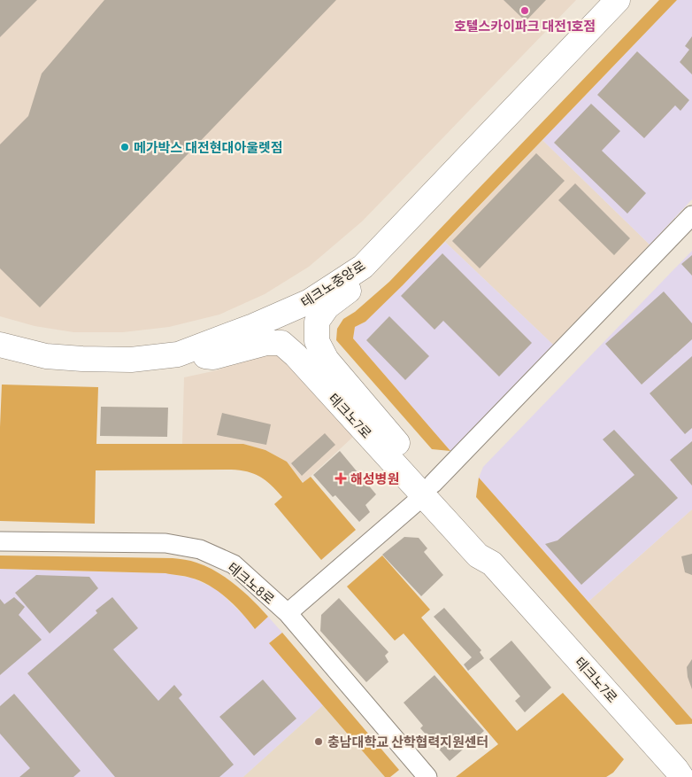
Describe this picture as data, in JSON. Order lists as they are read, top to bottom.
{
  "streets": {
    "main road": ["테크노중앙로", "테크노7로"],
    "street": ["테크노8로"]
  },
  "crossings": [
    ["테크노중앙로", "테크노7로"]
  ],
  "places": {
    "other": ["호텔스카이파크 대전1호점", "메가박스 대전현대아울렛점", "충남대학교 산학협력지원센터"],
    "health": ["해성병원"]
  }
}
